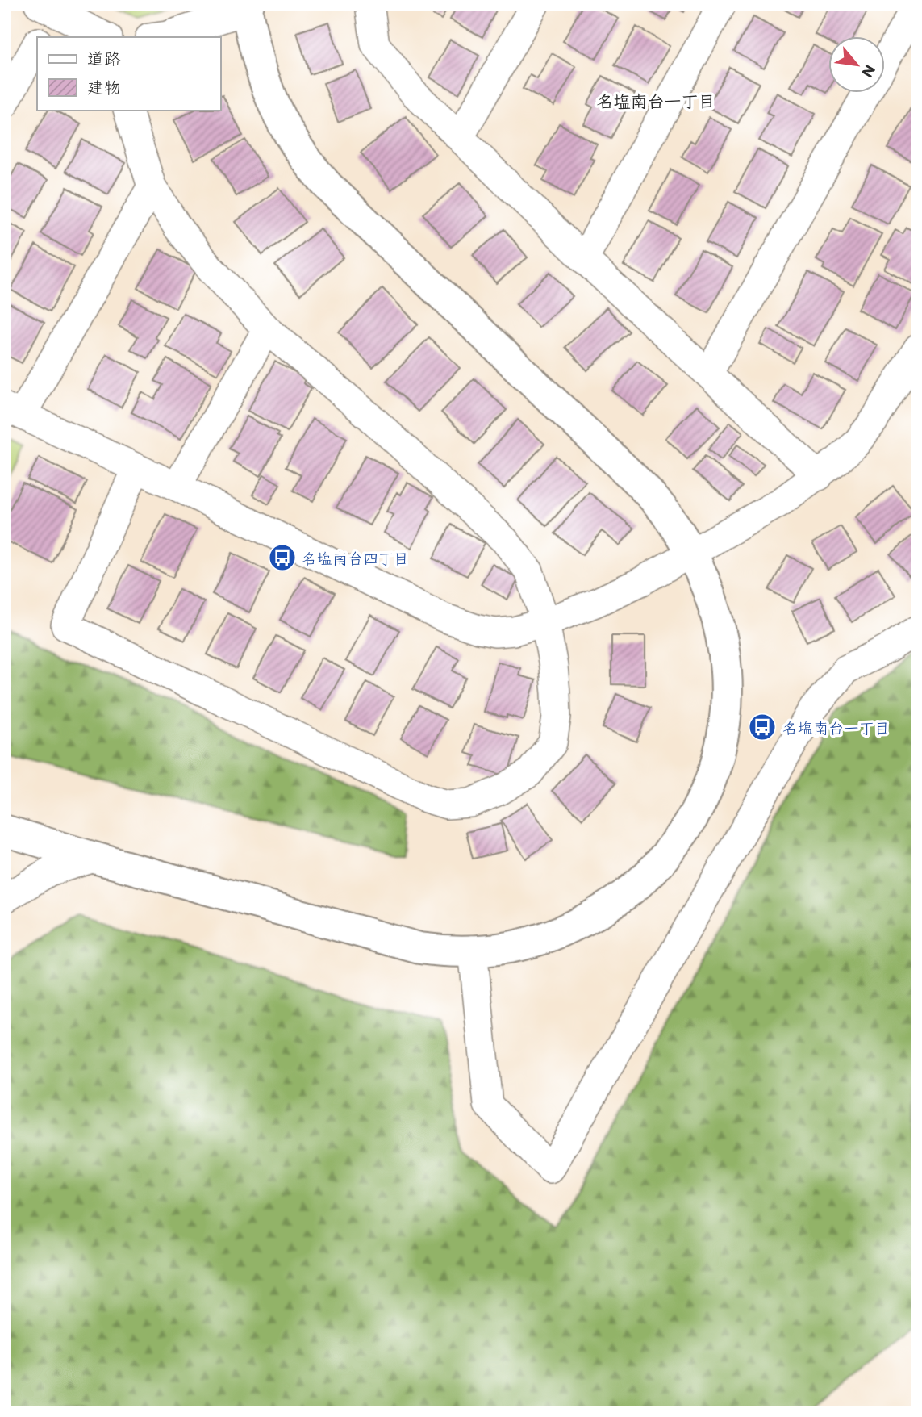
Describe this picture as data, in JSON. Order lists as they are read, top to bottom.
{
  "districts": ["名塩南台一丁目"],
  "places": {
    "bus stop": ["名塩南台四丁目", "名塩南台一丁目"]
  },
  "legend": ["道路", "建物"],
  "north": "bottom right"
}
